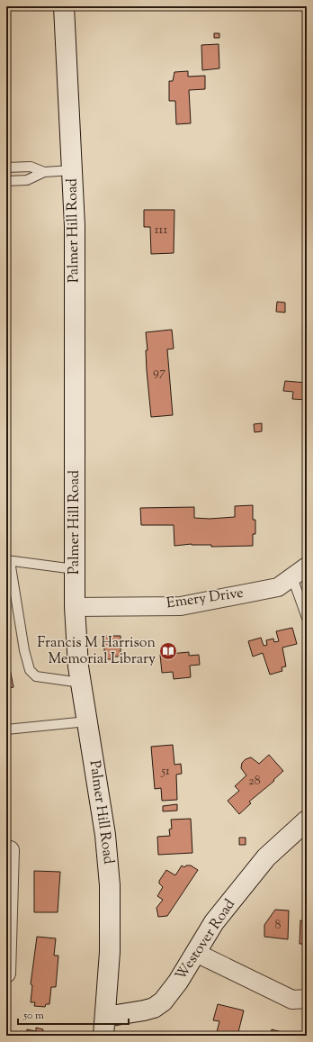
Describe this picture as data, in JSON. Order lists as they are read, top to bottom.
{
  "streets": {
    "main road": ["Palmer Hill Road", "Westover Road"],
    "street": ["Emery Drive"]
  },
  "crossings": [
    ["Palmer Hill Road", "Emery Drive"],
    ["Palmer Hill Road", "Westover Road"]
  ],
  "places": {
    "library": ["Francis M Harrison Memorial Library"]
  },
  "house_numbers": [
    "111",
    "97",
    "51",
    "28",
    "8"
  ],
  "scale_bar": "50 m"
}
